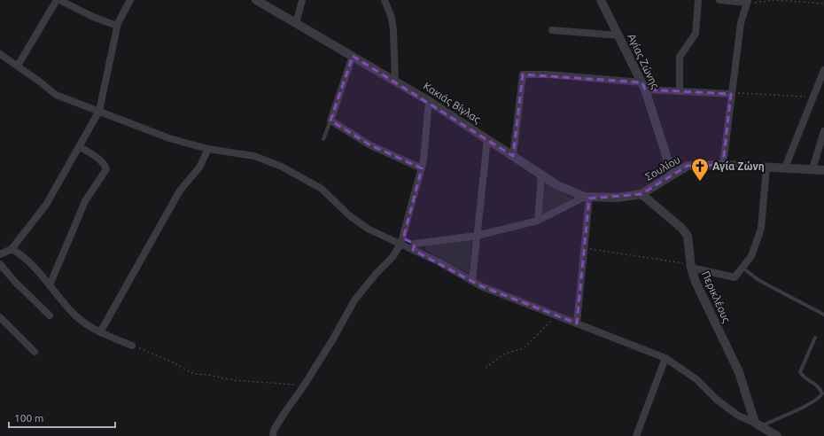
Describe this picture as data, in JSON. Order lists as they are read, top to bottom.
{
  "streets": {
    "street": [
      "Αγίας Ζώνης",
      "Κακιάς Βίγλας",
      "Σουλίου",
      "Περικλέους"
    ]
  },
  "crossings": [
    ["Αγίας Ζώνης", "Σουλίου"],
    ["Κακιάς Βίγλας", "Σουλίου"],
    ["Κακιάς Βίγλας", "Περικλέους"],
    ["Σουλίου", "Περικλέους"]
  ],
  "places": {
    "church": ["Αγία Ζώνη"]
  },
  "scale_bar": "100 m"
}
